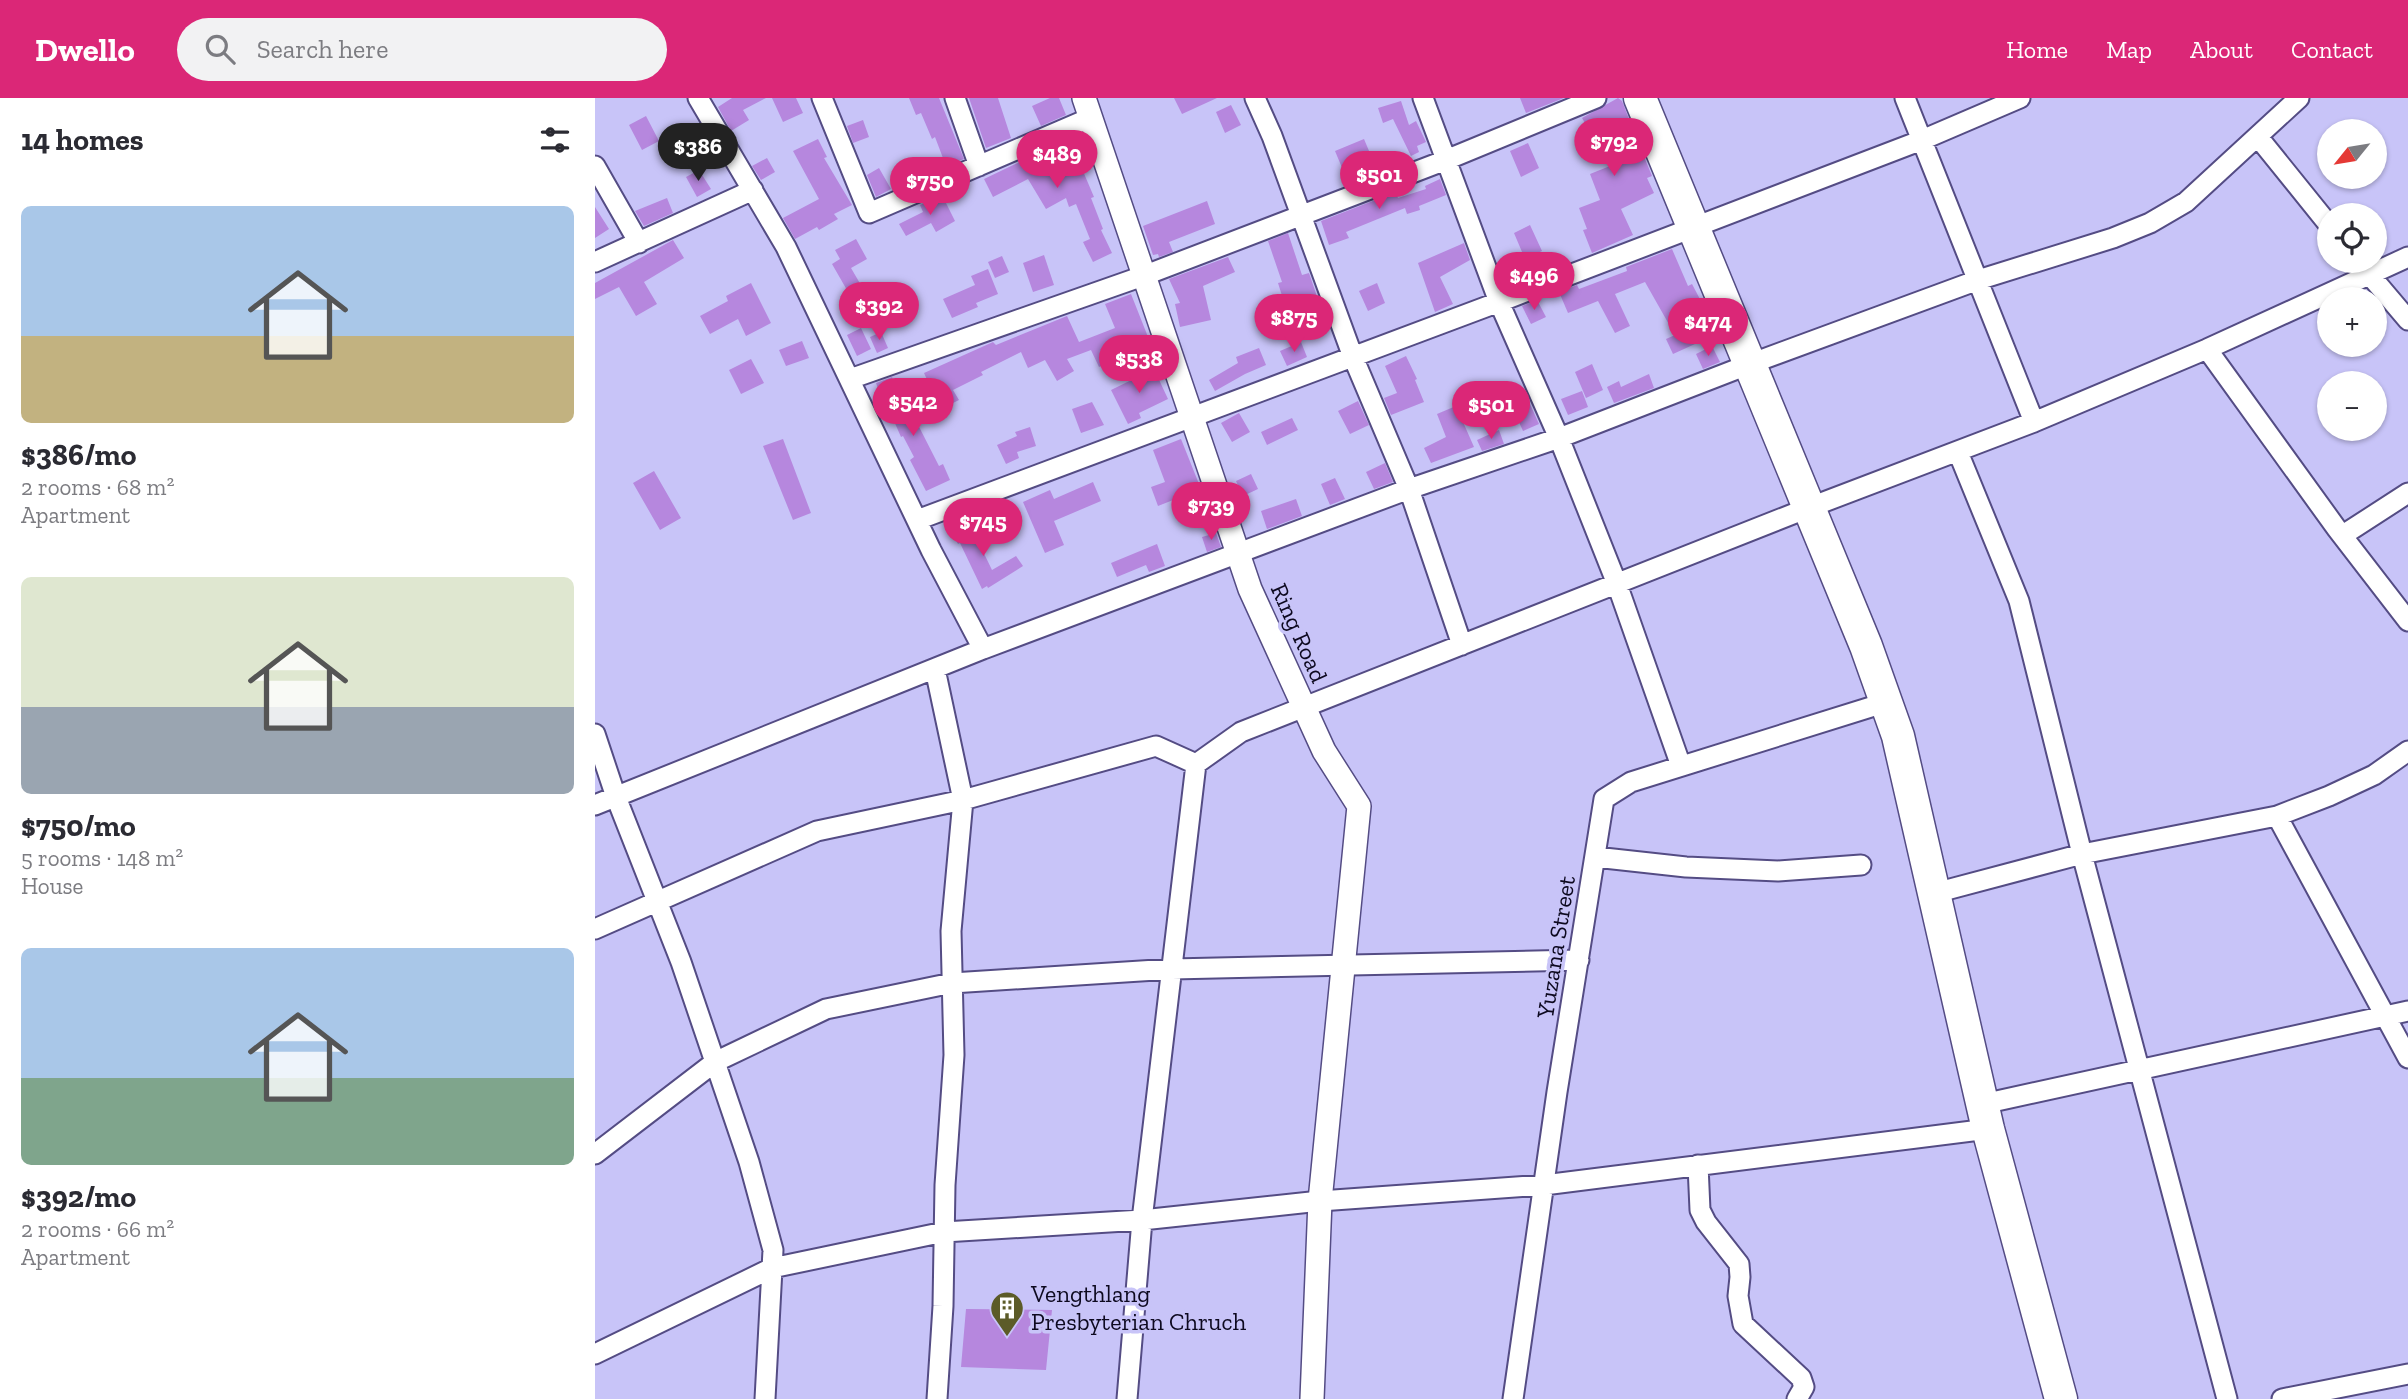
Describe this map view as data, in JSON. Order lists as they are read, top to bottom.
{
  "streets": {
    "street": ["Ring Road", "Yuzana Street"]
  },
  "places": {
    "building": ["Vengthlang Presbyterian Chruch"]
  },
  "north": "bottom left",
  "page": {
    "header": "Dwello",
    "search": "Search here",
    "nav": [
      "Home",
      "Map",
      "About",
      "Contact"
    ],
    "heading": "14 homes",
    "price": [
      "$792",
      "$386",
      "$489",
      "$501",
      "$750",
      "$496",
      "$392",
      "$875",
      "$474",
      "$538",
      "$542",
      "$501",
      "$739",
      "$745"
    ],
    "map_buttons": ["+", "−"],
    "list": [
      {
        "name": "$386/mo",
        "note": "2 rooms · 68 m² · Apartment"
      },
      {
        "name": "$750/mo",
        "note": "5 rooms · 148 m² · House"
      },
      {
        "name": "$392/mo",
        "note": "2 rooms · 66 m² · Apartment"
      }
    ]
  }
}
